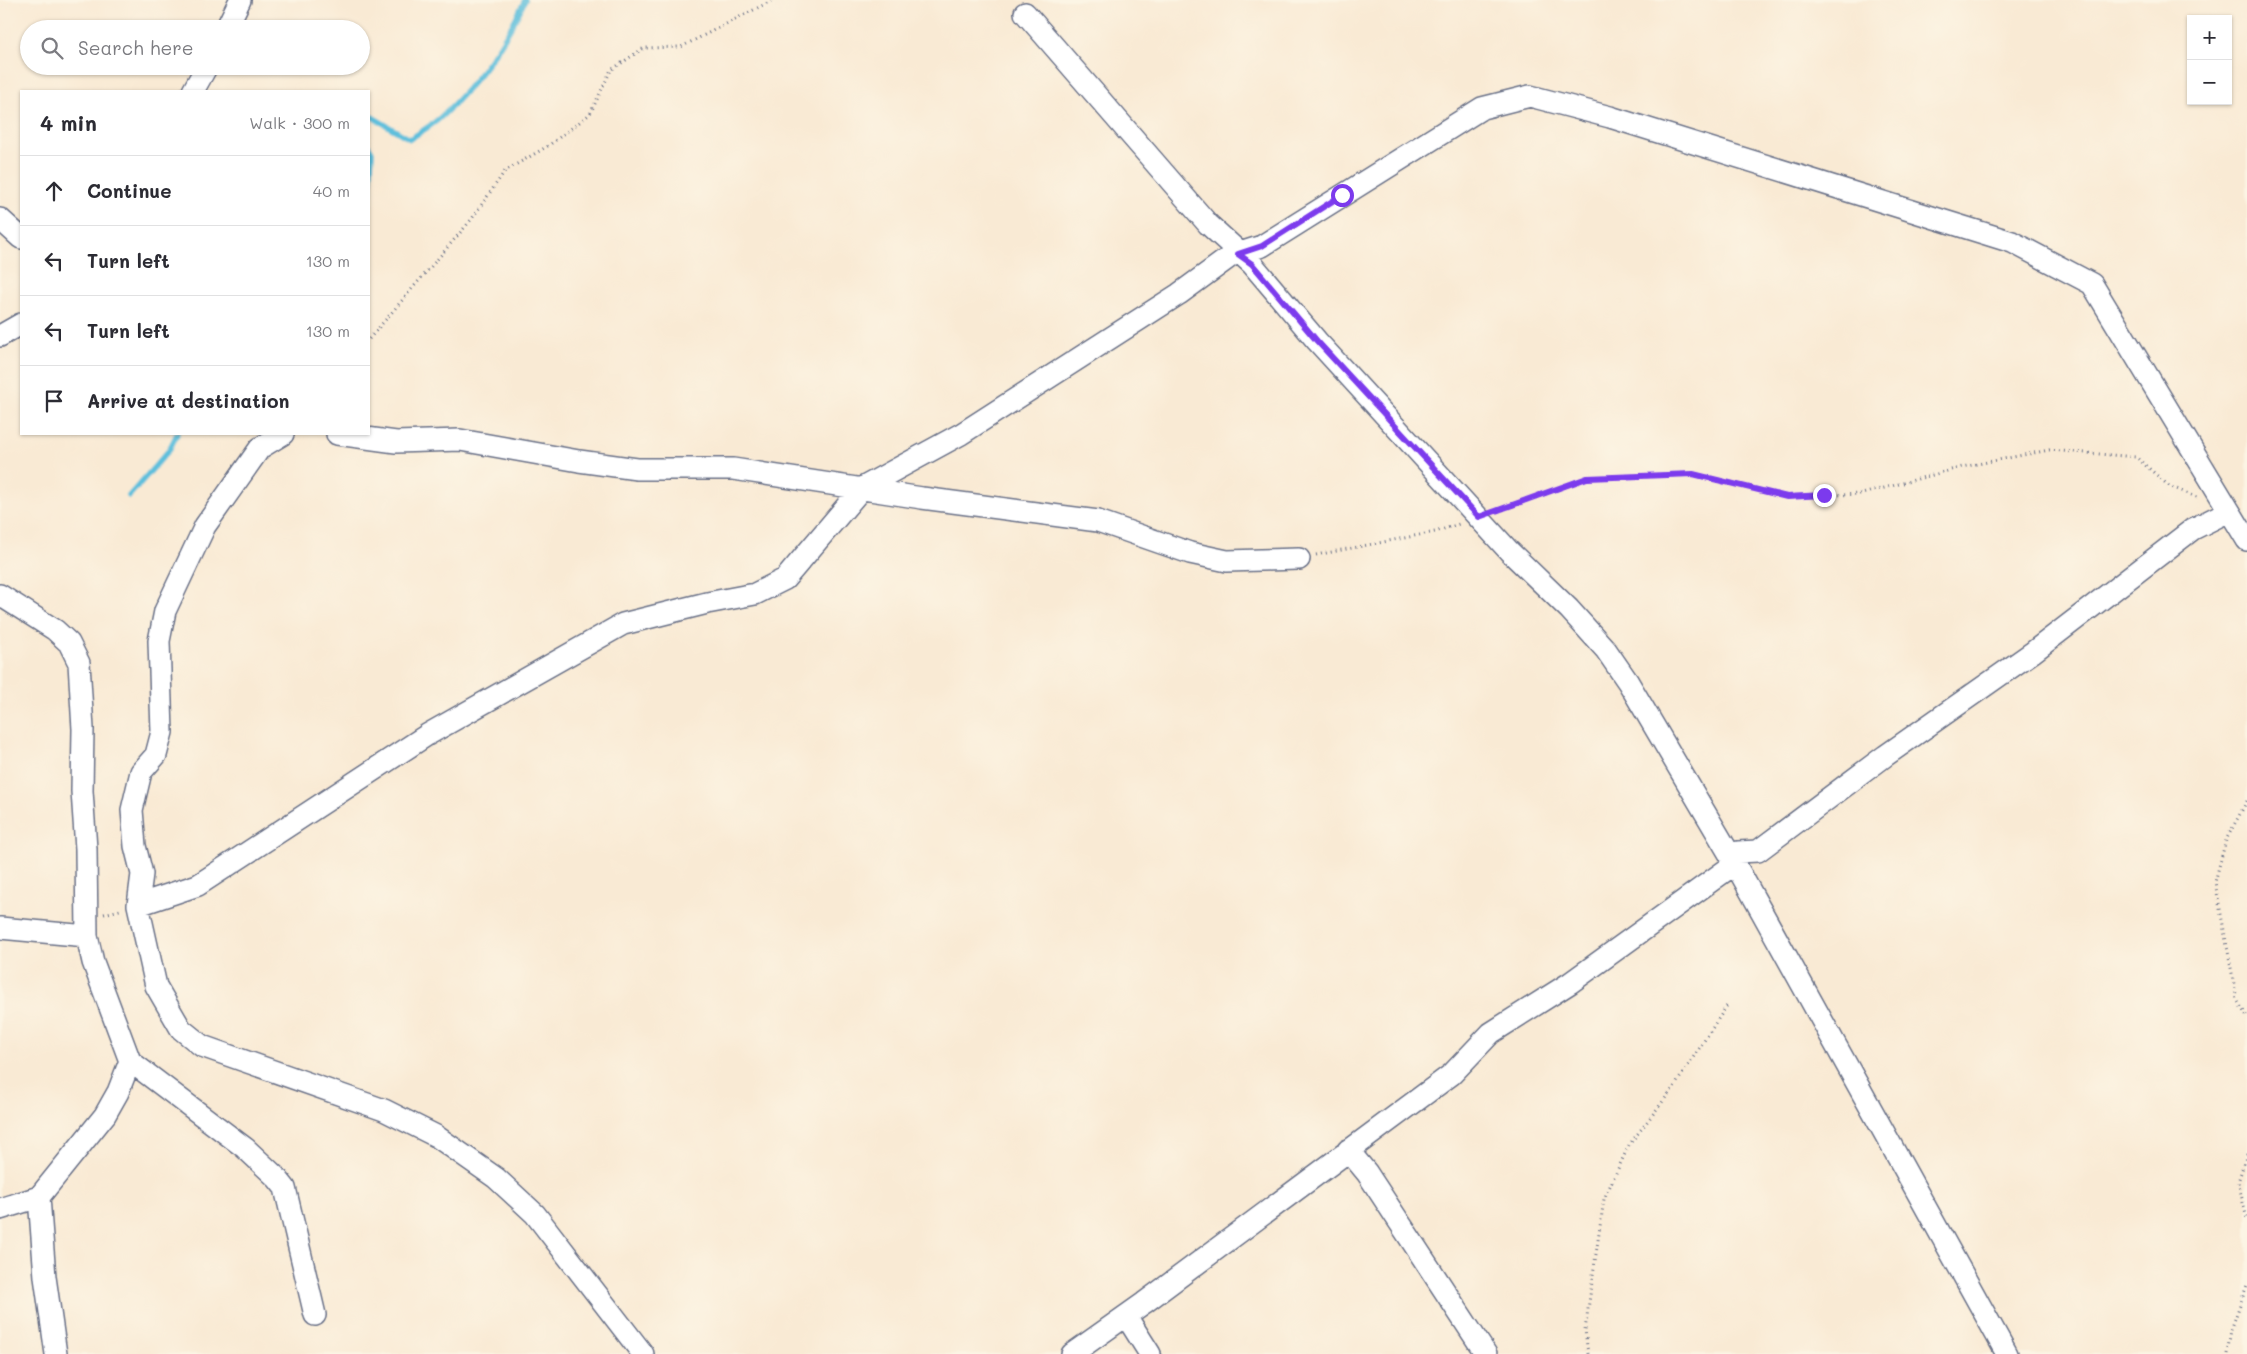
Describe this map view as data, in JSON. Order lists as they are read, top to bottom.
{
  "page": {
    "map_buttons": ["+", "−"],
    "search": "Search here",
    "heading": ["4 min", "Walk · 300 m"],
    "list": [
      ["Continue", "40 m"],
      ["Turn left", "130 m"],
      ["Turn left", "130 m"],
      "Arrive at destination"
    ]
  }
}
